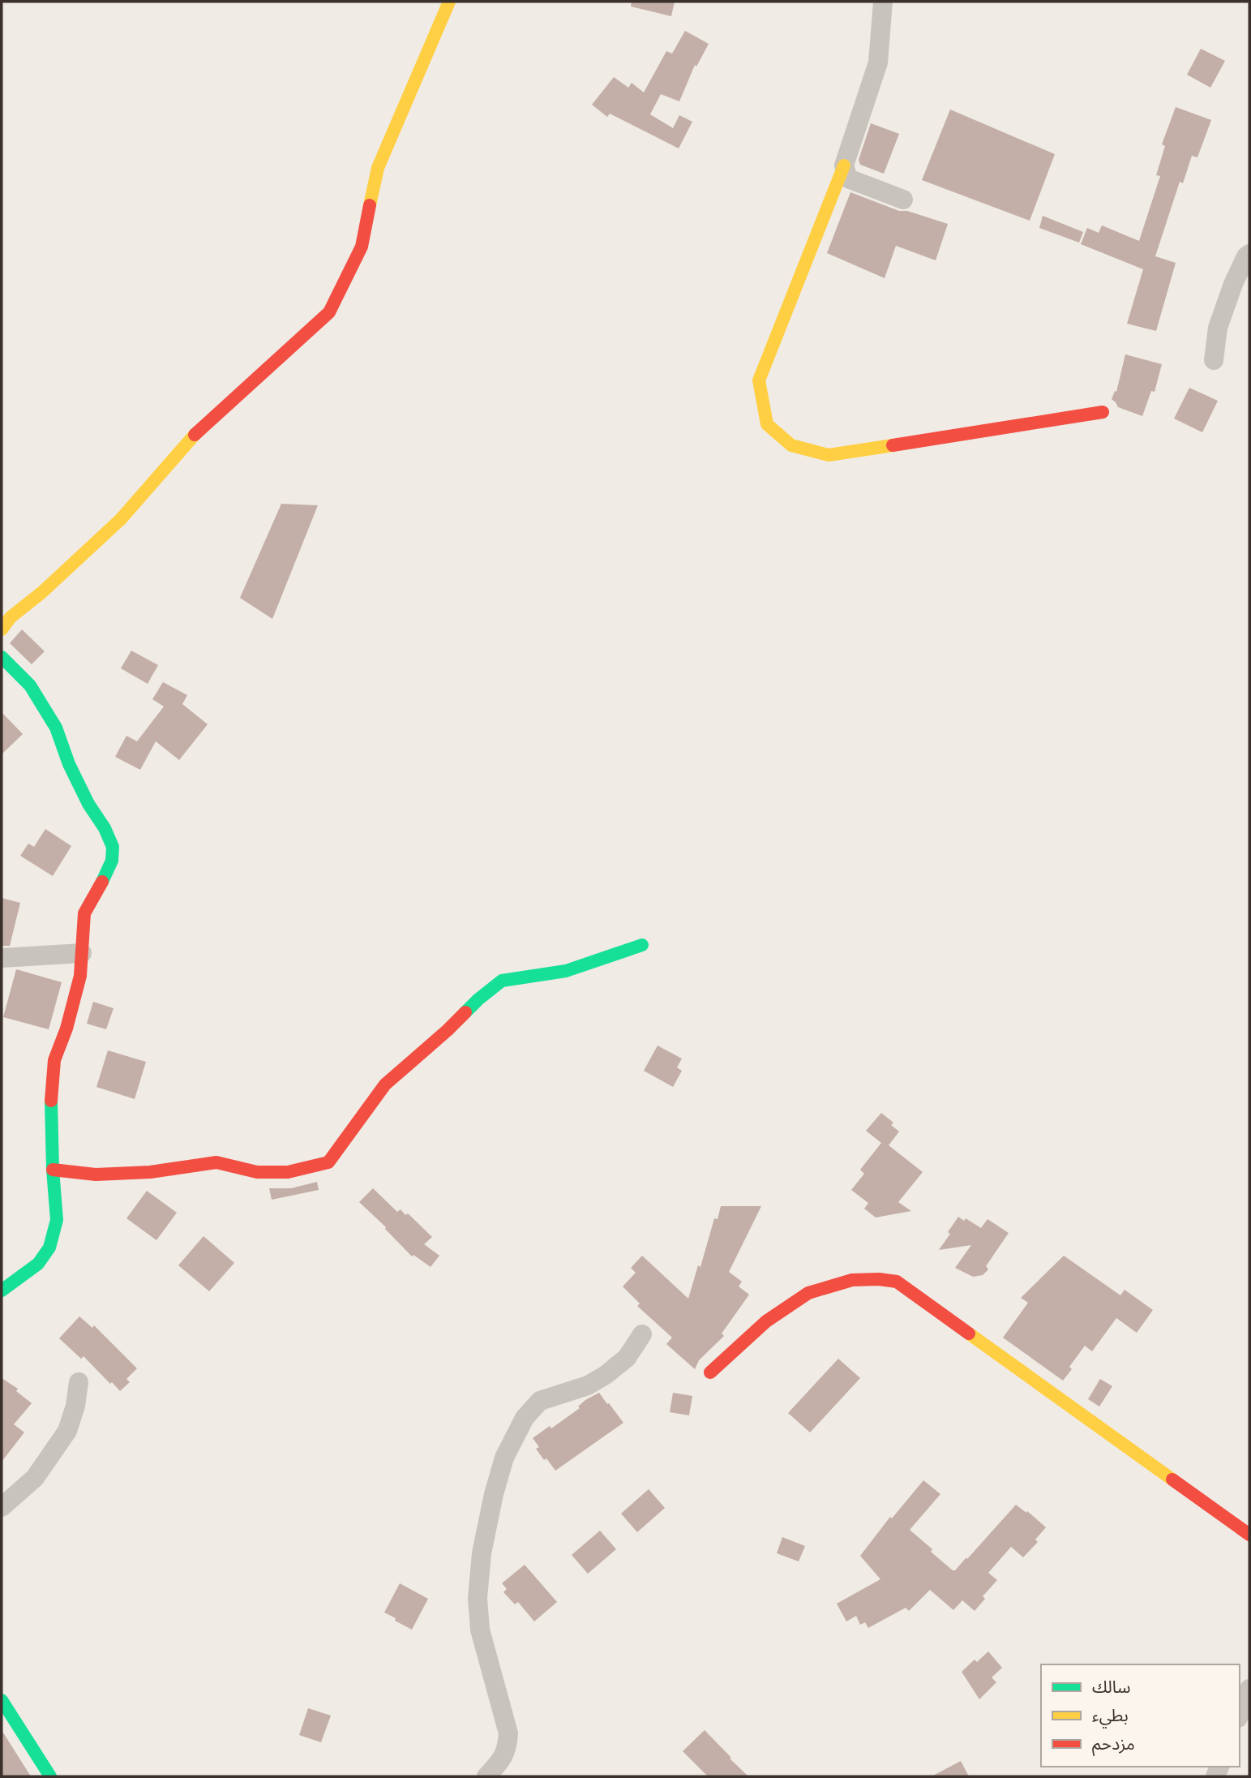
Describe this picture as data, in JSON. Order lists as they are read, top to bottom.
{
  "legend": ["سالك", "بطيء", "مزدحم"]
}
